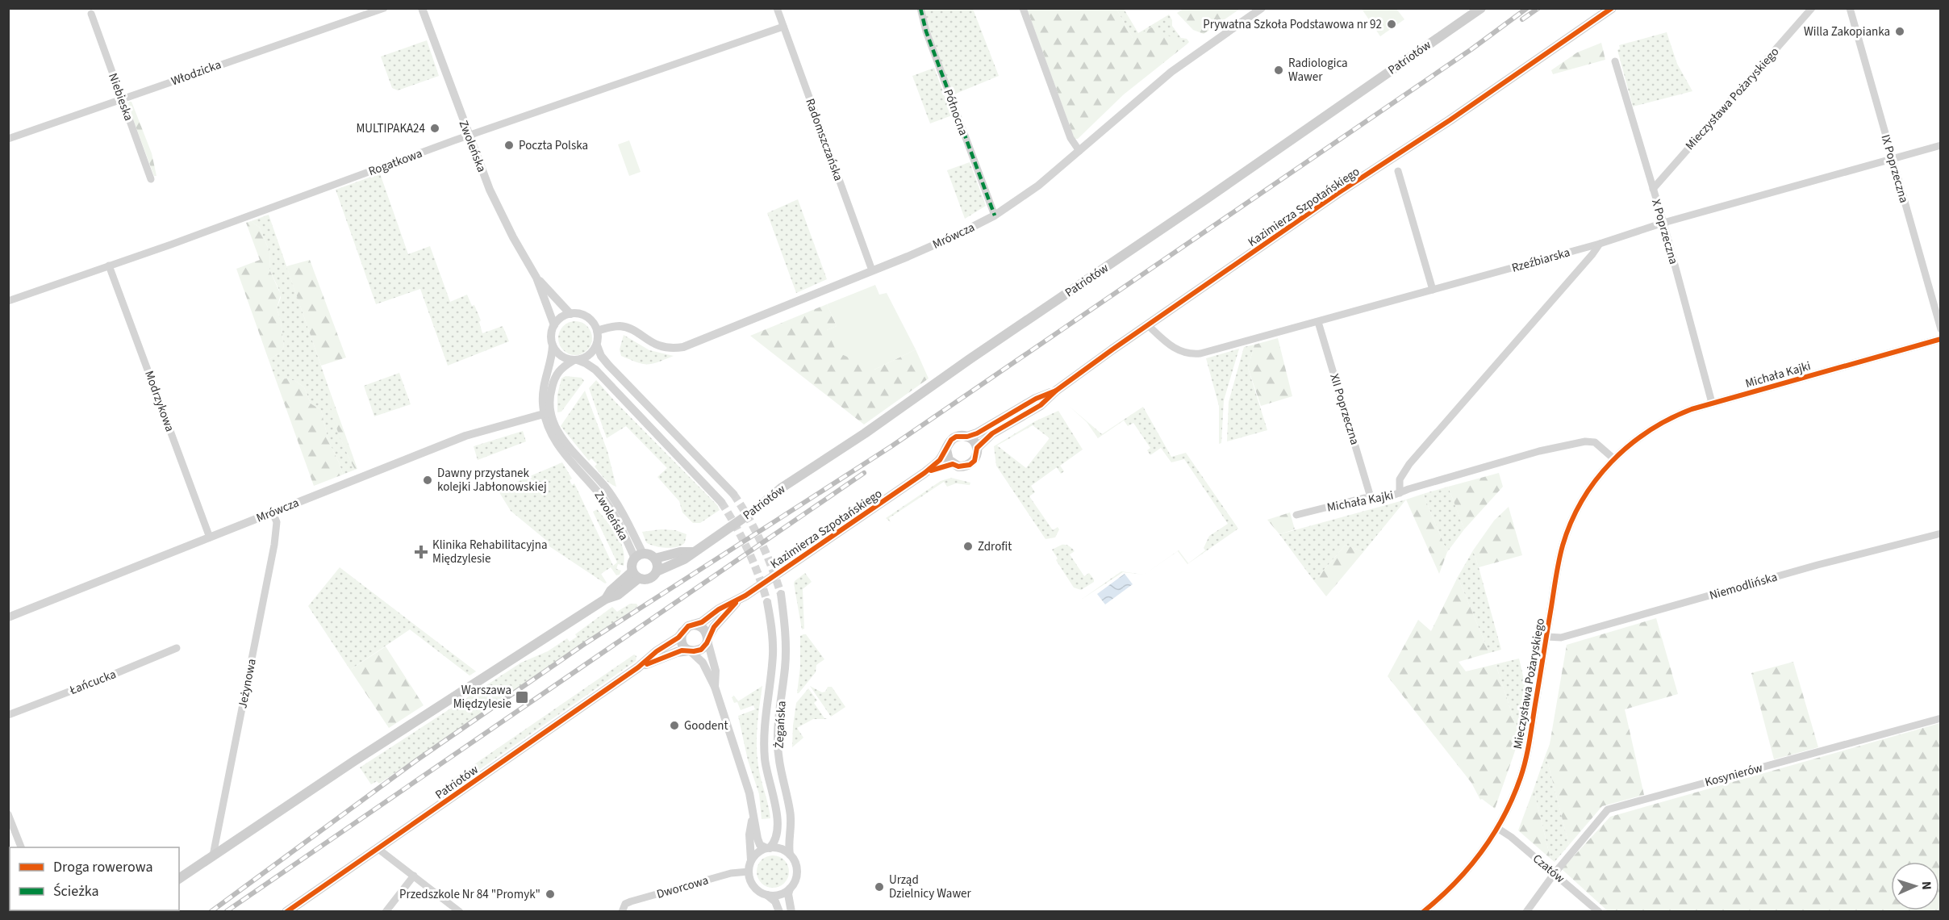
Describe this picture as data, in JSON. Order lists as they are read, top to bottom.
{
  "streets": {
    "main road": ["Patriotów", "Kazimierza Szpotańskiego"],
    "street": [
      "Włodzicka",
      "Niebieska",
      "Mieczysława Pożaryskiego",
      "Północna",
      "Radomszczańska",
      "Zwoleńska",
      "Rogatkowa",
      "IX Poprzeczna",
      "X Poprzeczna",
      "Mrówcza",
      "Rzeźbiarska",
      "Michała Kajki",
      "Modrzykowa",
      "XII Poprzeczna",
      "Niemodlińska",
      "Łańcucka",
      "Jeżynowa",
      "Żegańska",
      "Kosynierów",
      "Czatów",
      "Dworcowa"
    ]
  },
  "crossings": [
    ["Patriotów", "Zwoleńska"],
    ["Patriotów", "Kazimierza Szpotańskiego"],
    ["Włodzicka", "Niebieska"],
    ["Mieczysława Pożaryskiego", "X Poprzeczna"],
    ["Mieczysława Pożaryskiego", "Michała Kajki"],
    ["Mieczysława Pożaryskiego", "Niemodlińska"],
    ["Mieczysława Pożaryskiego", "Czatów"],
    ["Północna", "Mrówcza"],
    ["Radomszczańska", "Rogatkowa"],
    ["Radomszczańska", "Mrówcza"],
    ["Zwoleńska", "Rogatkowa"],
    ["Zwoleńska", "Mrówcza"],
    ["Rogatkowa", "Modrzykowa"],
    ["IX Poprzeczna", "Rzeźbiarska"],
    ["Kazimierza Szpotańskiego", "Rzeźbiarska"],
    ["X Poprzeczna", "Rzeźbiarska"],
    ["X Poprzeczna", "Michała Kajki"],
    ["Mrówcza", "Modrzykowa"],
    ["Mrówcza", "Jeżynowa"],
    ["Rzeźbiarska", "XII Poprzeczna"],
    ["Michała Kajki", "XII Poprzeczna"],
    ["Żegańska", "Dworcowa"],
    ["Kosynierów", "Czatów"]
  ],
  "places": {
    "other": [
      "Prywatna Szkoła Podstawowa nr 92",
      "Willa Zakopianka",
      "Radiologica Wawer",
      "MULTIPAKA24",
      "Poczta Polska",
      "Dawny przystanek kolejki Jabłonowskiej",
      "Zdrofit",
      "Goodent",
      "Urząd Dzielnicy Wawer",
      "Przedszkole Nr 84 \"Promyk\""
    ],
    "health": ["Klinika Rehabilitacyjna Międzylesie"],
    "transit": ["Warszawa Międzylesie"]
  },
  "legend": ["Droga rowerowa", "Ścieżka"],
  "north": "right"
}
